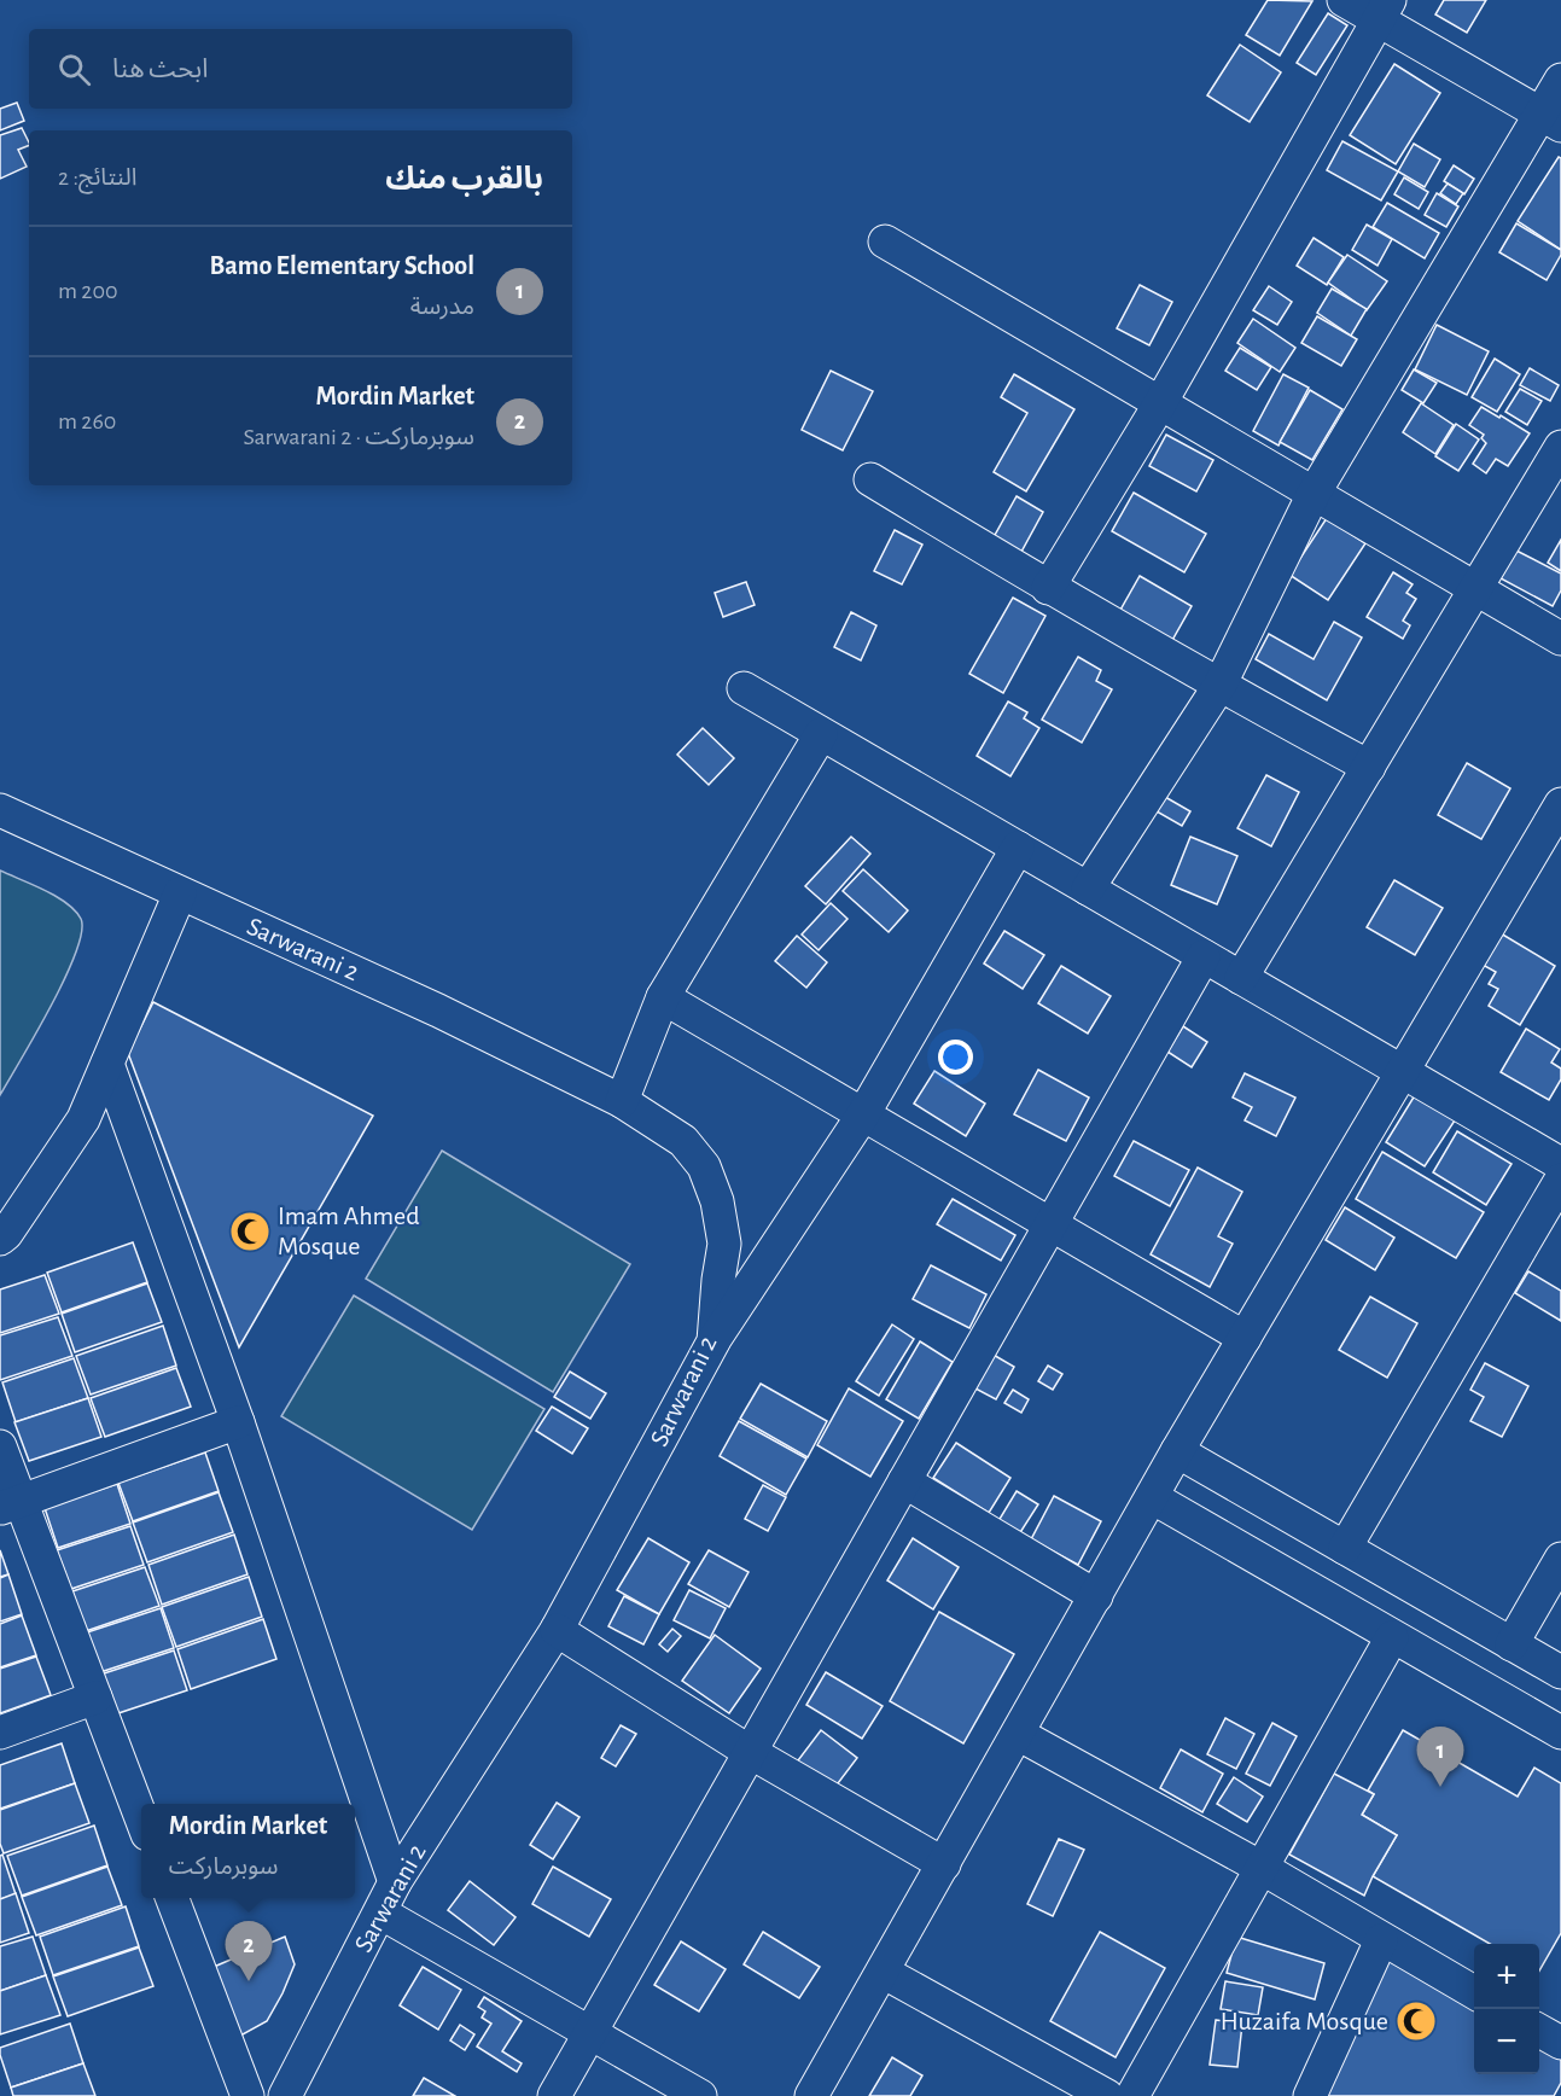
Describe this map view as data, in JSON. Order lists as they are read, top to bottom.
{
  "streets": {
    "street": ["Sarwarani 2"]
  },
  "places": {
    "mosque": ["Imam Ahmed Mosque", "Huzaifa Mosque"]
  },
  "page": {
    "search": "ابحث هنا",
    "heading": ["بالقرب منك", "النتائج: 2"],
    "list": [
      {
        "mark": "1",
        "name": "Bamo Elementary School",
        "note": "مدرسة",
        "value": "200 m"
      },
      {
        "mark": "2",
        "name": "Mordin Market",
        "note": "سوبرماركت · Sarwarani 2",
        "value": "260 m"
      }
    ],
    "pins": ["1", "2"],
    "popup": ["Mordin Market", "سوبرماركت"],
    "map_buttons": ["+", "−"]
  }
}
